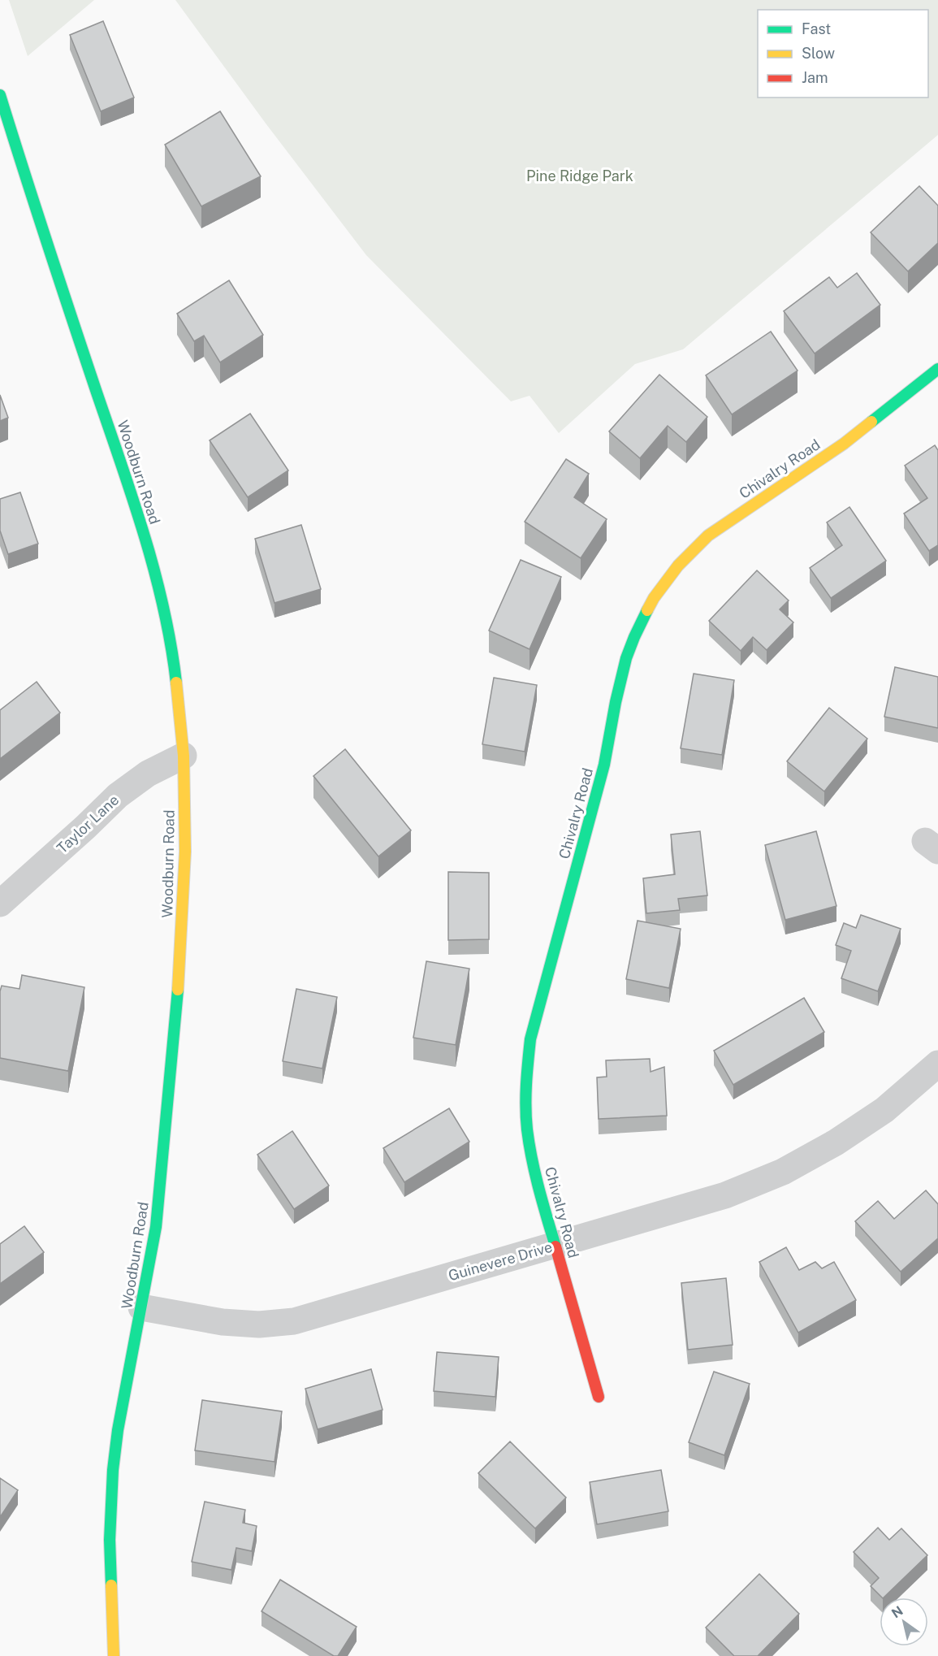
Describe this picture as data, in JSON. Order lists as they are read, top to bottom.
{
  "streets": {
    "street": [
      "Chivalry Road",
      "Woodburn Road",
      "Taylor Lane",
      "Guinevere Drive"
    ]
  },
  "crossings": [
    ["Chivalry Road", "Guinevere Drive"],
    ["Woodburn Road", "Taylor Lane"],
    ["Woodburn Road", "Guinevere Drive"]
  ],
  "parks": ["Pine Ridge Park"],
  "legend": ["Fast", "Slow", "Jam"],
  "north": "top left"
}
